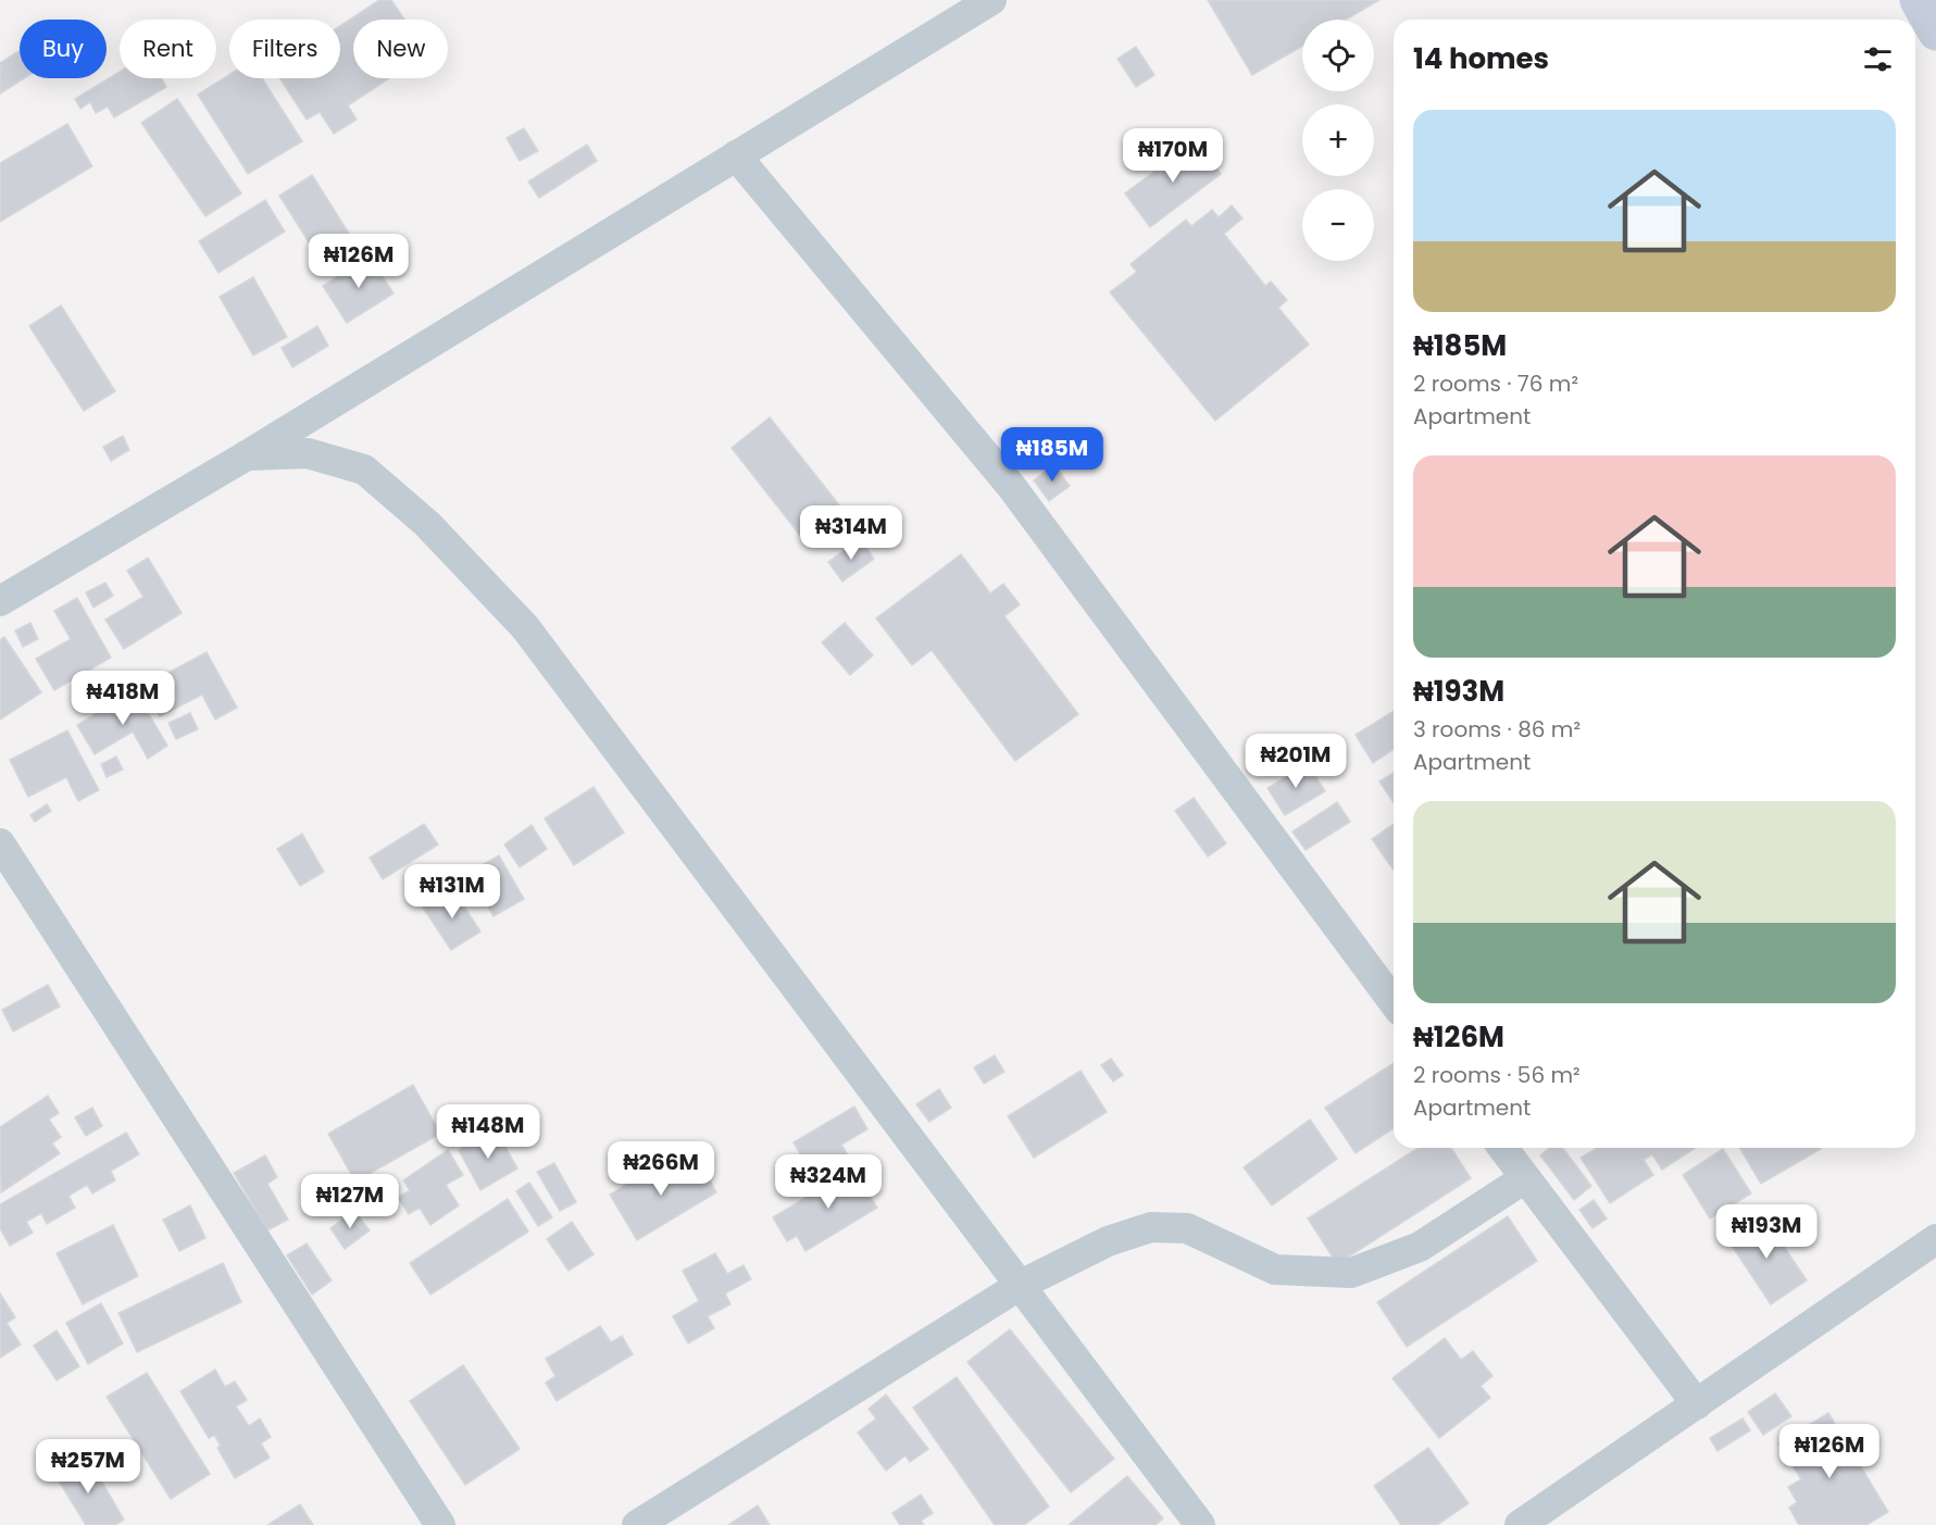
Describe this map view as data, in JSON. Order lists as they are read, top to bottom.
{
  "page": {
    "map_buttons": ["+", "−"],
    "chip": [
      "Buy",
      "Rent",
      "Filters",
      "New"
    ],
    "heading": "14 homes",
    "list": [
      {
        "name": "₦185M",
        "note": "2 rooms · 76 m² · Apartment"
      },
      {
        "name": "₦193M",
        "note": "3 rooms · 86 m² · Apartment"
      },
      {
        "name": "₦126M",
        "note": "2 rooms · 56 m² · Apartment"
      }
    ],
    "price": [
      "₦170M",
      "₦126M",
      "₦185M",
      "₦314M",
      "₦418M",
      "₦201M",
      "₦131M",
      "₦148M",
      "₦266M",
      "₦324M",
      "₦127M",
      "₦193M",
      "₦126M",
      "₦257M"
    ]
  }
}
